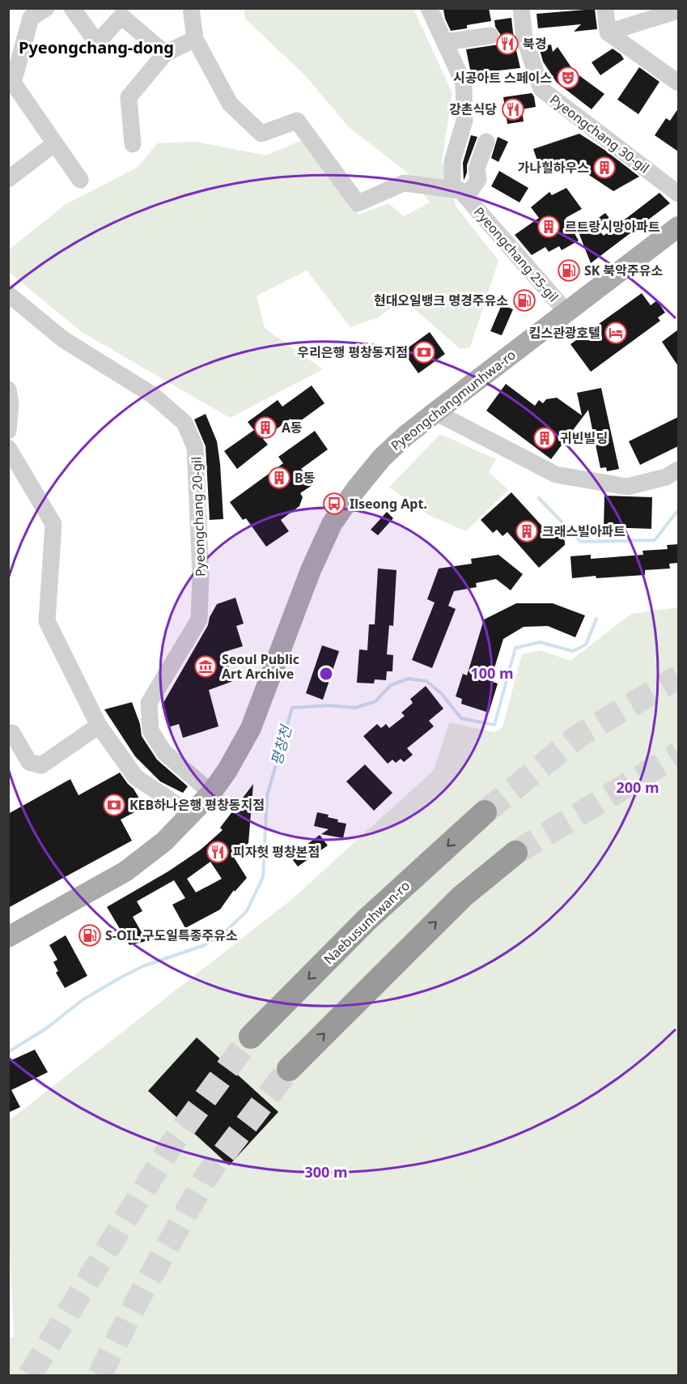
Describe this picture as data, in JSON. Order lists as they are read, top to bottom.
{
  "streets": {
    "highway": ["Naebusunhwan-ro"],
    "main road": ["Pyeongchangmunhwa-ro"],
    "street": ["Pyeongchang 30-gil", "Pyeongchang 25-gil", "Pyeongchang 20-gil"]
  },
  "crossings": [
    ["Pyeongchang 25-gil", "Pyeongchangmunhwa-ro"],
    ["Pyeongchangmunhwa-ro", "Pyeongchang 20-gil"]
  ],
  "districts": ["Pyeongchang-dong"],
  "water": ["평창천"],
  "places": {
    "restaurant": ["북경", "강촌식당", "피자헛 평창본점"],
    "theatre": ["시공아트 스페이스"],
    "building": [
      "가나힐하우스",
      "르트랑시망아파트",
      "A동",
      "귀빈빌딩",
      "B동",
      "크래스빌아파트"
    ],
    "fuel station": ["SK 북악주유소", "현대오일뱅크 명경주유소", "S-OIL 구도일특종주유소"],
    "hotel": ["킴스관광호텔"],
    "bank": ["우리은행 평창동지점", "KEB하나은행 평창동지점"],
    "bus stop": ["Ilseong Apt."],
    "museum": ["Seoul Public Art Archive"]
  },
  "rings": ["100 m", "200 m", "300 m"]
}
